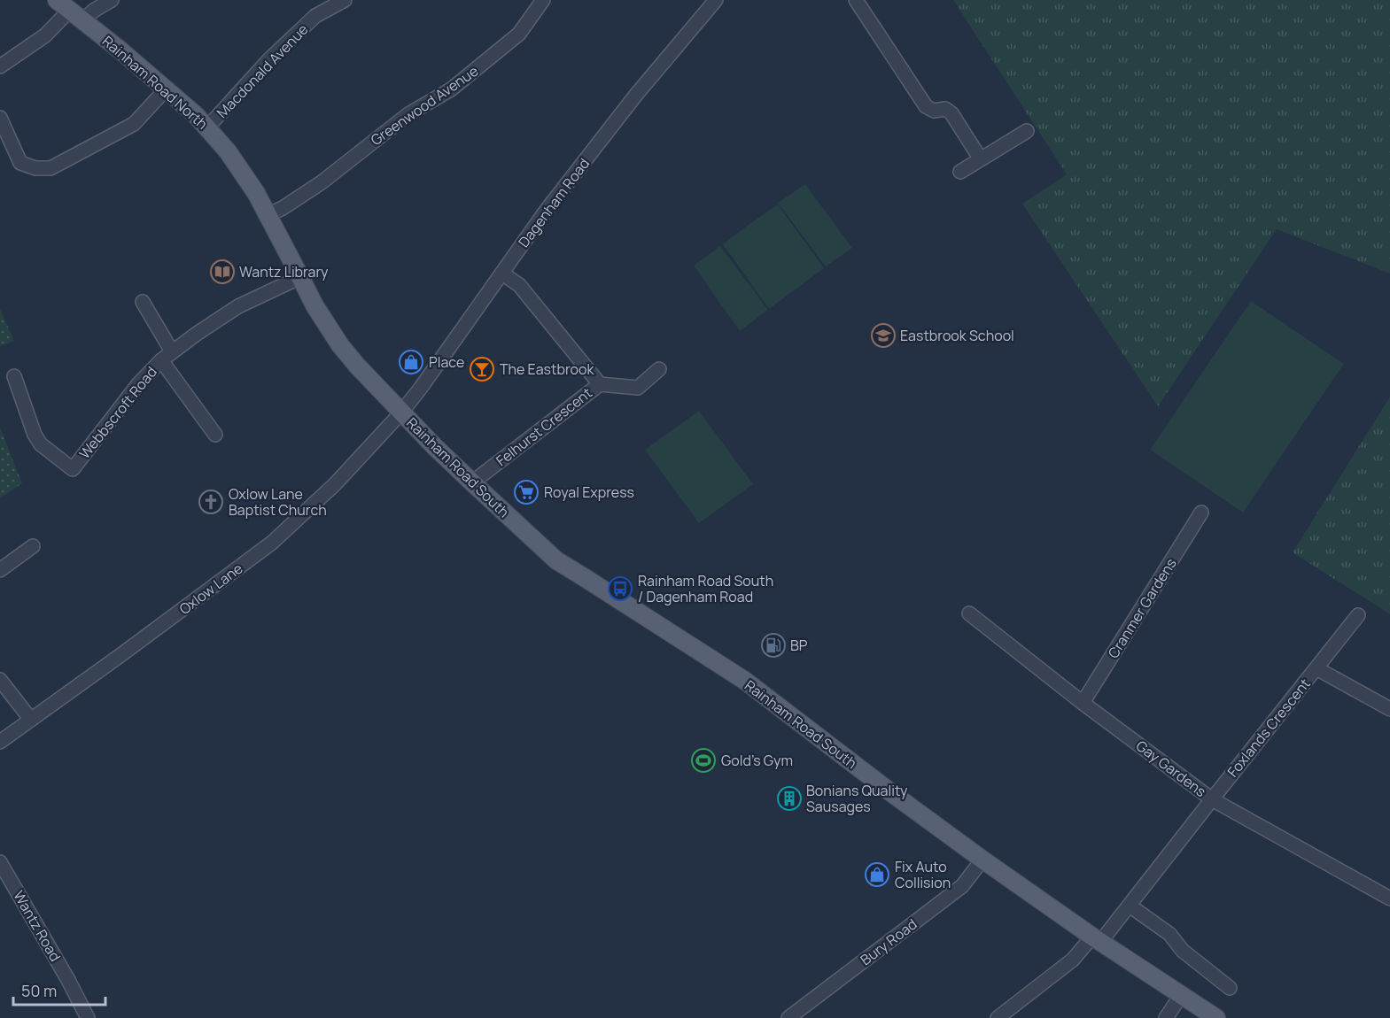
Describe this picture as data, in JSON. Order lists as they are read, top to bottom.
{
  "streets": {
    "main road": ["Rainham Road North", "Rainham Road South"],
    "street": [
      "Macdonald Avenue",
      "Greenwood Avenue",
      "Dagenham Road",
      "Webbscroft Road",
      "Felhurst Crescent",
      "Oxlow Lane",
      "Cranmer Gardens",
      "Foxlands Crescent",
      "Gay Gardens",
      "Wantz Road",
      "Bury Road"
    ]
  },
  "crossings": [
    ["Macdonald Avenue", "Rainham Road North"],
    ["Rainham Road North", "Greenwood Avenue"],
    ["Rainham Road North", "Dagenham Road"],
    ["Rainham Road North", "Webbscroft Road"],
    ["Rainham Road North", "Rainham Road South"],
    ["Rainham Road North", "Oxlow Lane"],
    ["Dagenham Road", "Felhurst Crescent"],
    ["Dagenham Road", "Rainham Road South"],
    ["Dagenham Road", "Oxlow Lane"],
    ["Felhurst Crescent", "Rainham Road South"],
    ["Rainham Road South", "Oxlow Lane"],
    ["Rainham Road South", "Foxlands Crescent"],
    ["Rainham Road South", "Bury Road"],
    ["Cranmer Gardens", "Gay Gardens"],
    ["Foxlands Crescent", "Gay Gardens"]
  ],
  "places": {
    "library": ["Wantz Library"],
    "school or university": ["Eastbrook School"],
    "shop": ["Place", "Fix Auto Collision"],
    "bar": ["The Eastbrook"],
    "supermarket": ["Royal Express"],
    "church": ["Oxlow Lane Baptist Church"],
    "bus stop": ["Rainham Road South / Dagenham Road"],
    "fuel station": ["BP"],
    "sports": ["Gold's Gym"],
    "building": ["Bonians Quality Sausages"]
  },
  "scale_bar": "50 m"
}
